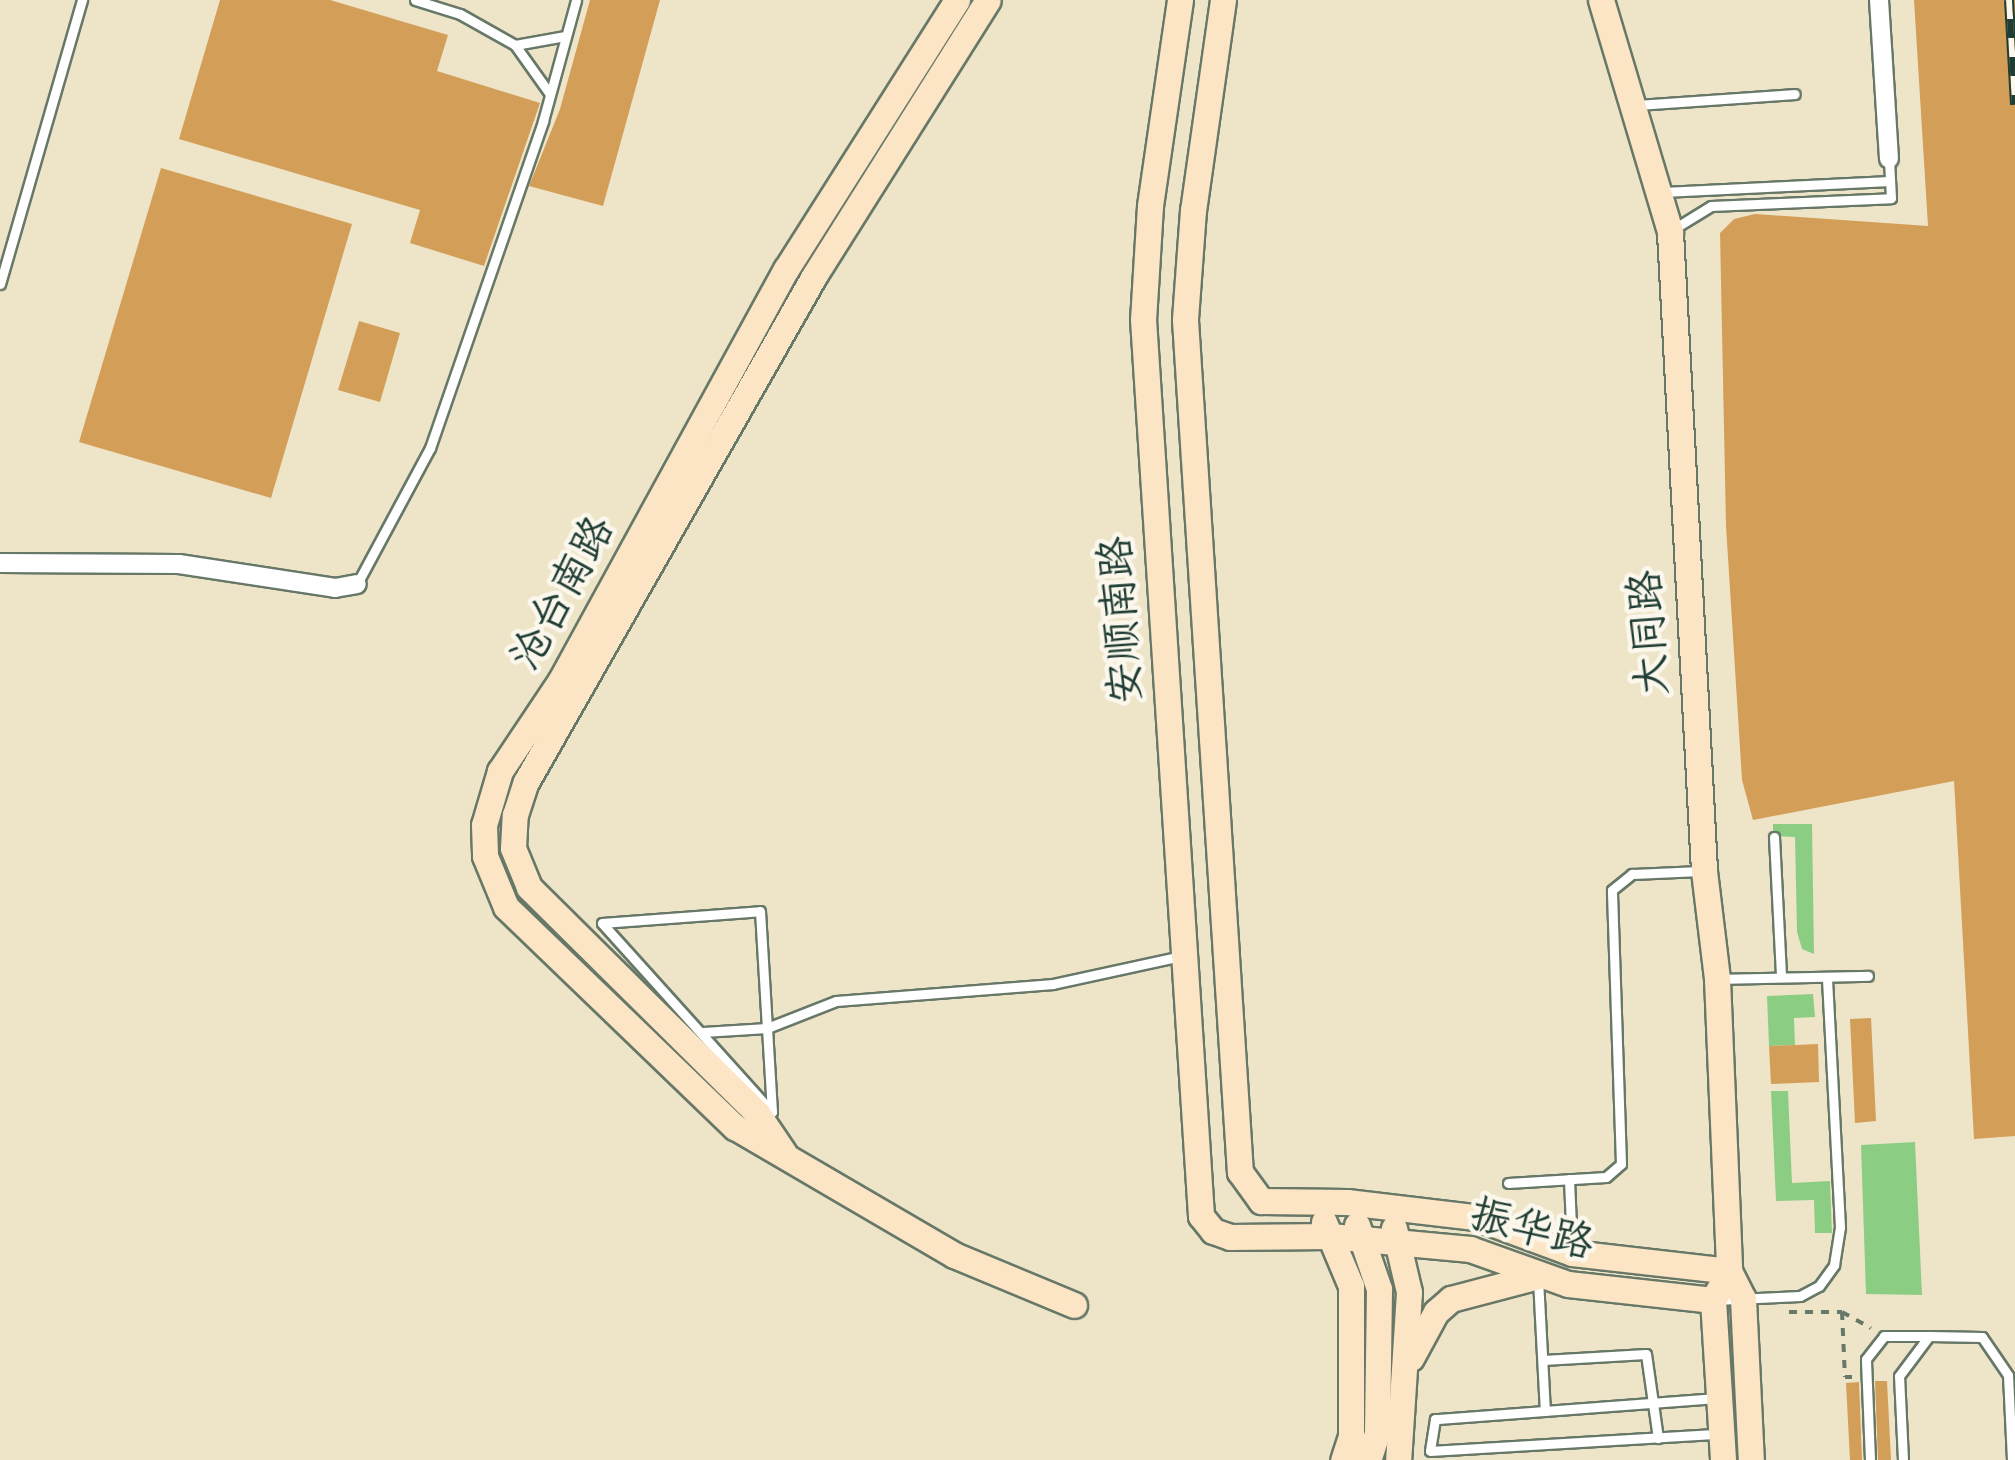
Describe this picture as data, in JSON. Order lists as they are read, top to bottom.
{
  "streets": {
    "street": [
      "沧台南路",
      "安顺南路",
      "大同路",
      "振华路"
    ]
  },
  "crossings": [
    ["安顺南路", "振华路"],
    ["大同路", "振华路"]
  ]
}
